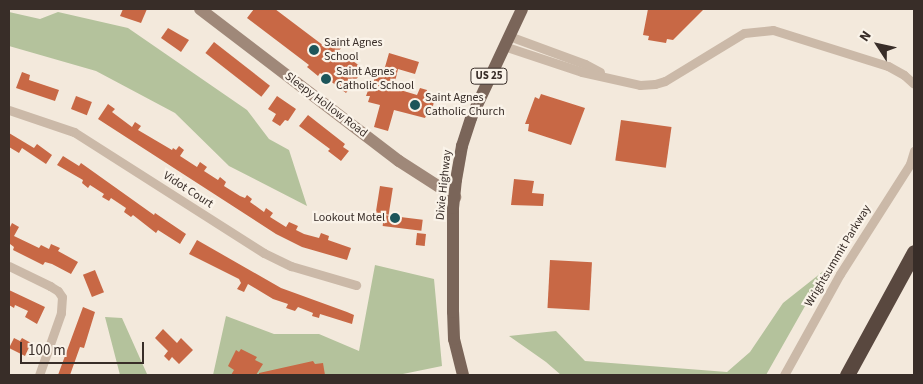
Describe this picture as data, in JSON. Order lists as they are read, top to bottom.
{
  "streets": {
    "main road": ["US 25", "Sleepy Hollow Road", "Dixie Highway"],
    "street": ["Vidot Court", "Wrightsummit Parkway"]
  },
  "crossings": [
    ["Sleepy Hollow Road", "Dixie Highway"]
  ],
  "places": [
    "Saint Agnes School",
    "Saint Agnes Catholic School",
    "Saint Agnes Catholic Church",
    "Lookout Motel"
  ],
  "scale_bar": "100 m",
  "north": "top left"
}
